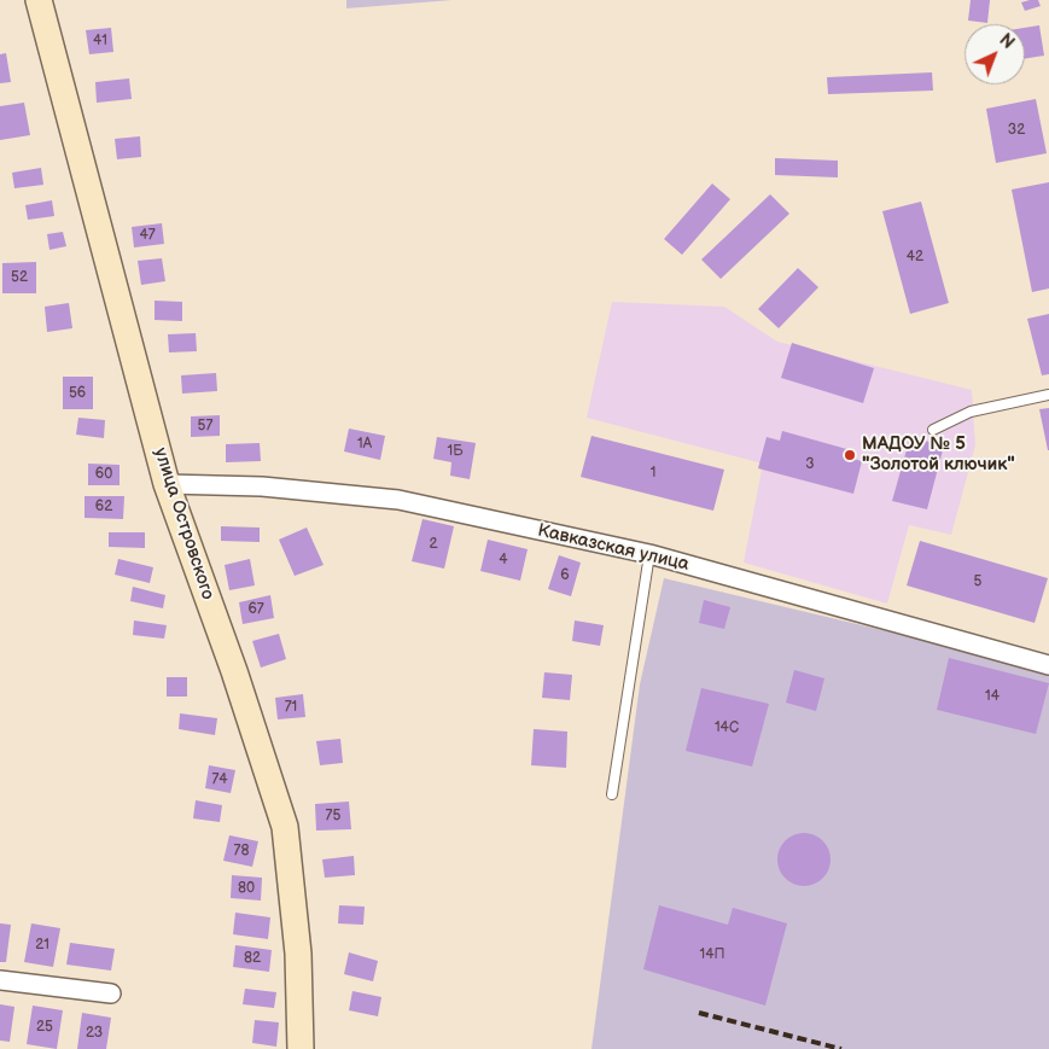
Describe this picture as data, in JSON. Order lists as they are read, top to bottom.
{
  "streets": {
    "street": ["улица Островского", "Кавказская улица"]
  },
  "crossings": [
    ["улица Островского", "Кавказская улица"]
  ],
  "places": ["МАДОУ № 5 \"Золотой ключик\""],
  "house_numbers": [
    "41",
    "32",
    "47",
    "42",
    "52",
    "56",
    "57",
    "1А",
    "1Б",
    "3",
    "1",
    "60",
    "62",
    "2",
    "4",
    "6",
    "5",
    "67",
    "14",
    "71",
    "14С",
    "74",
    "75",
    "78",
    "80",
    "21",
    "14П",
    "82",
    "25",
    "23"
  ],
  "north": "top right"
}
